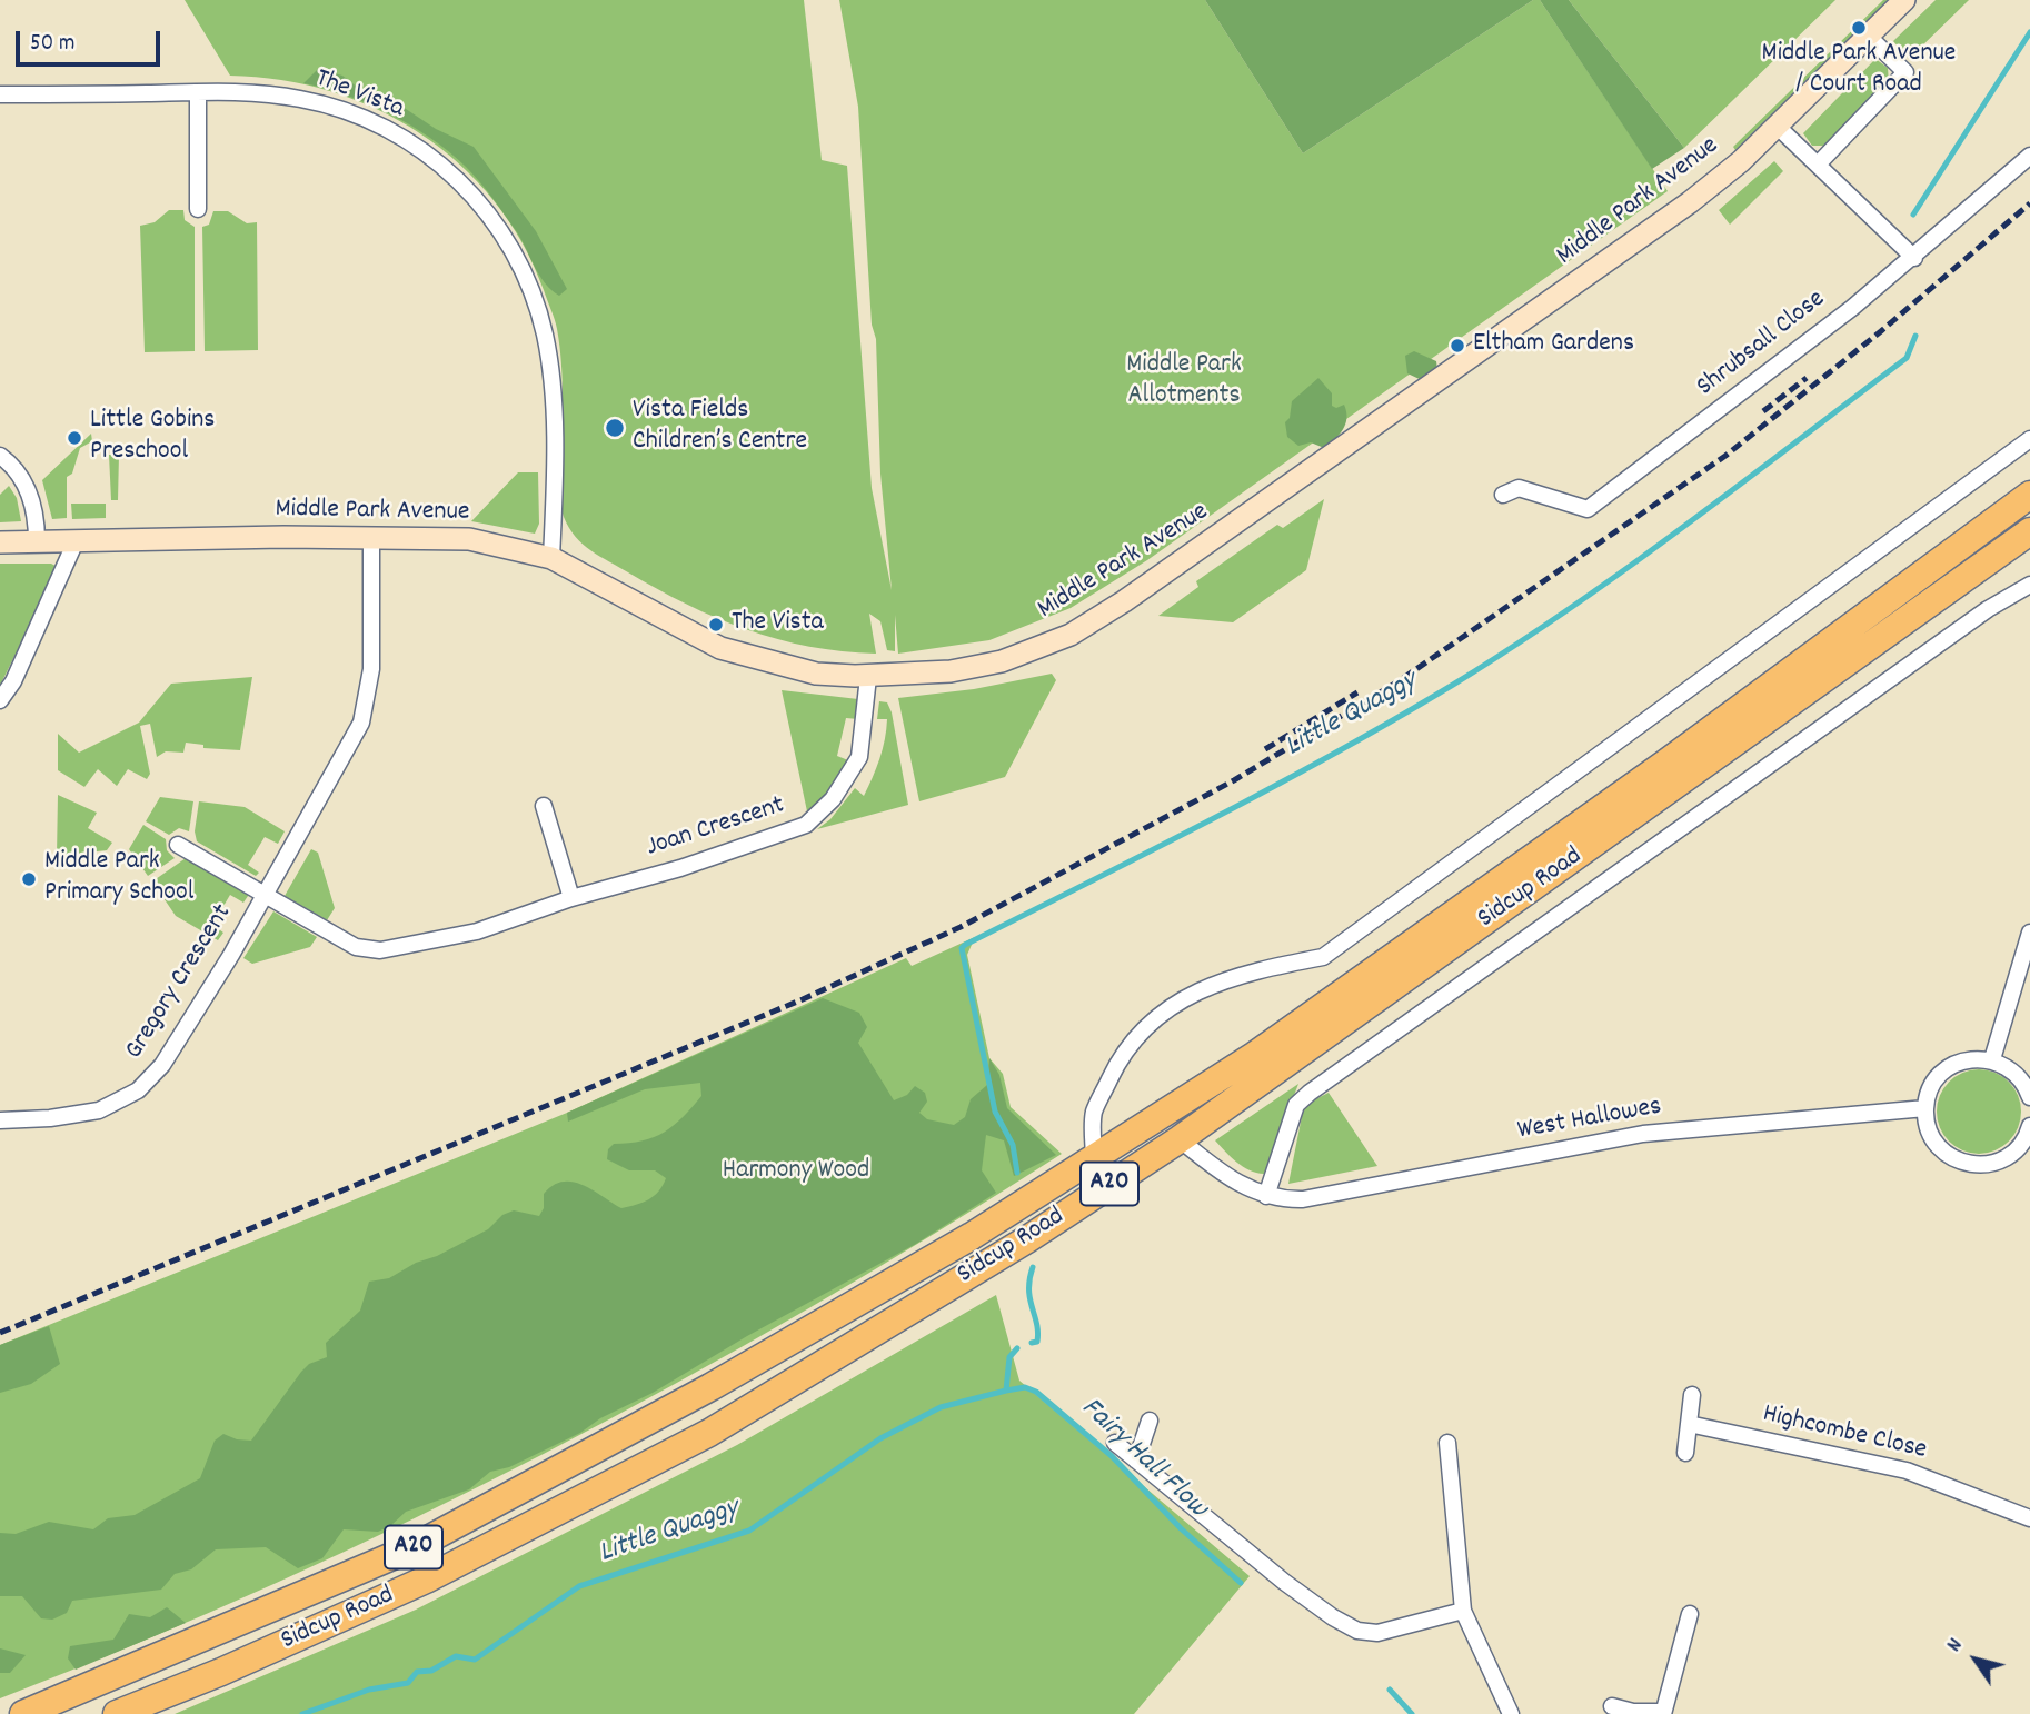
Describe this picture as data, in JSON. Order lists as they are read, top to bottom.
{
  "streets": {
    "highway": ["Sidcup Road", "A20"],
    "street": [
      "The Vista",
      "Middle Park Avenue",
      "Shrubsall Close",
      "Joan Crescent",
      "Gregory Crescent",
      "West Hallowes",
      "Highcombe Close"
    ]
  },
  "crossings": [
    ["The Vista", "Middle Park Avenue"],
    ["Middle Park Avenue", "Joan Crescent"],
    ["Middle Park Avenue", "Gregory Crescent"],
    ["Joan Crescent", "Gregory Crescent"],
    ["Sidcup Road", "West Hallowes"]
  ],
  "water": ["Little Quaggy", "Fairy Hall Flow"],
  "parks": ["Middle Park Allotments", "Harmony Wood"],
  "places": [
    "Middle Park Avenue / Court Road",
    "Eltham Gardens",
    "Vista Fields Children’s Centre",
    "Little Gobins Preschool",
    "The Vista",
    "Middle Park Primary School"
  ],
  "scale_bar": "50 m",
  "north": "top left"
}
